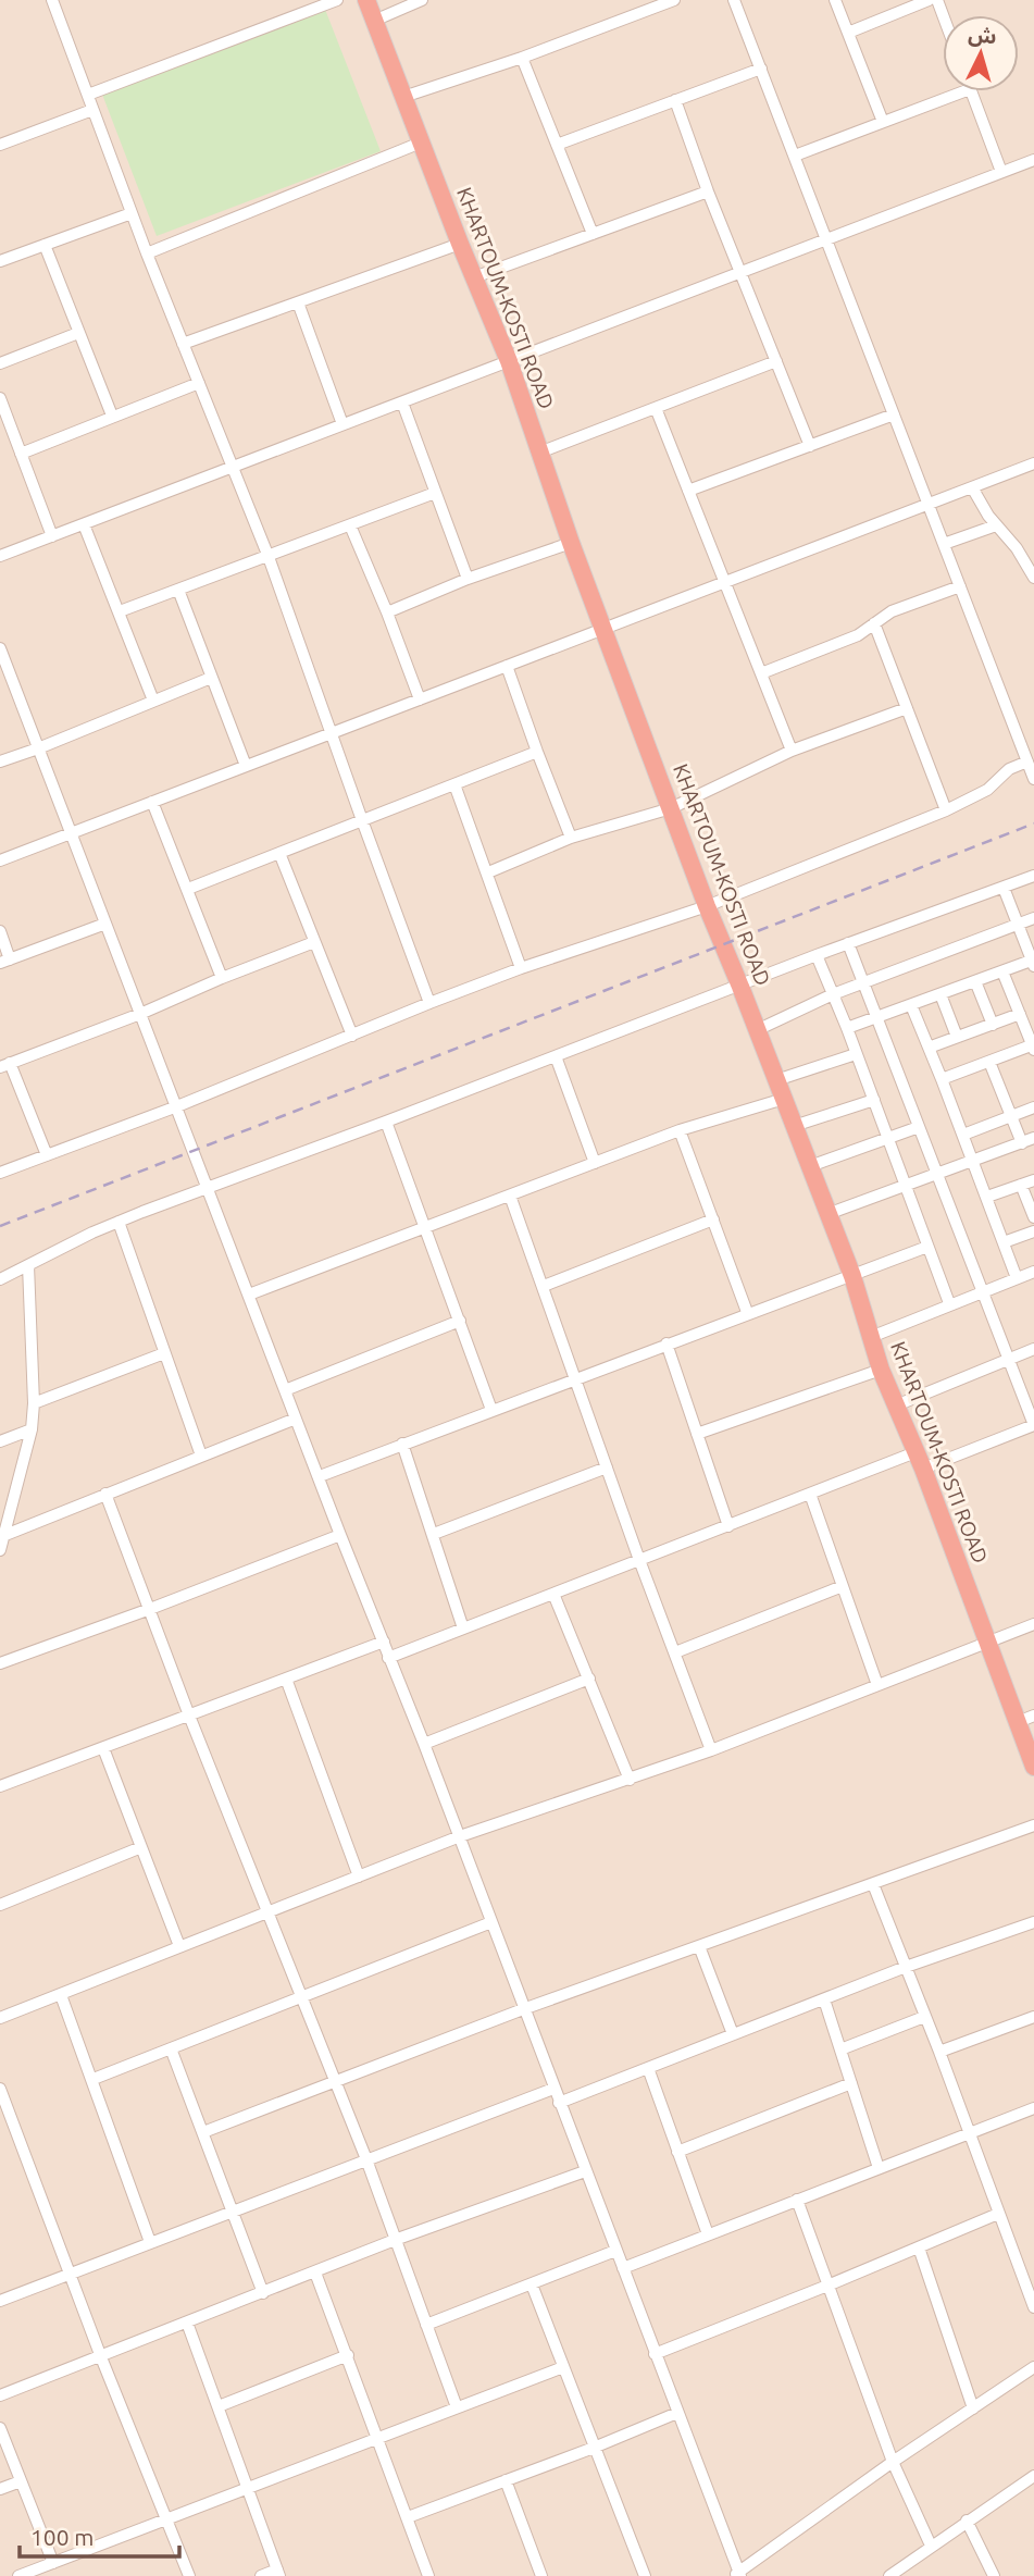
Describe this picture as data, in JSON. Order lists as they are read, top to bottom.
{
  "streets": {
    "highway": ["KHARTOUM-KOSTI ROAD"]
  },
  "scale_bar": "100 m",
  "north": "top"
}
